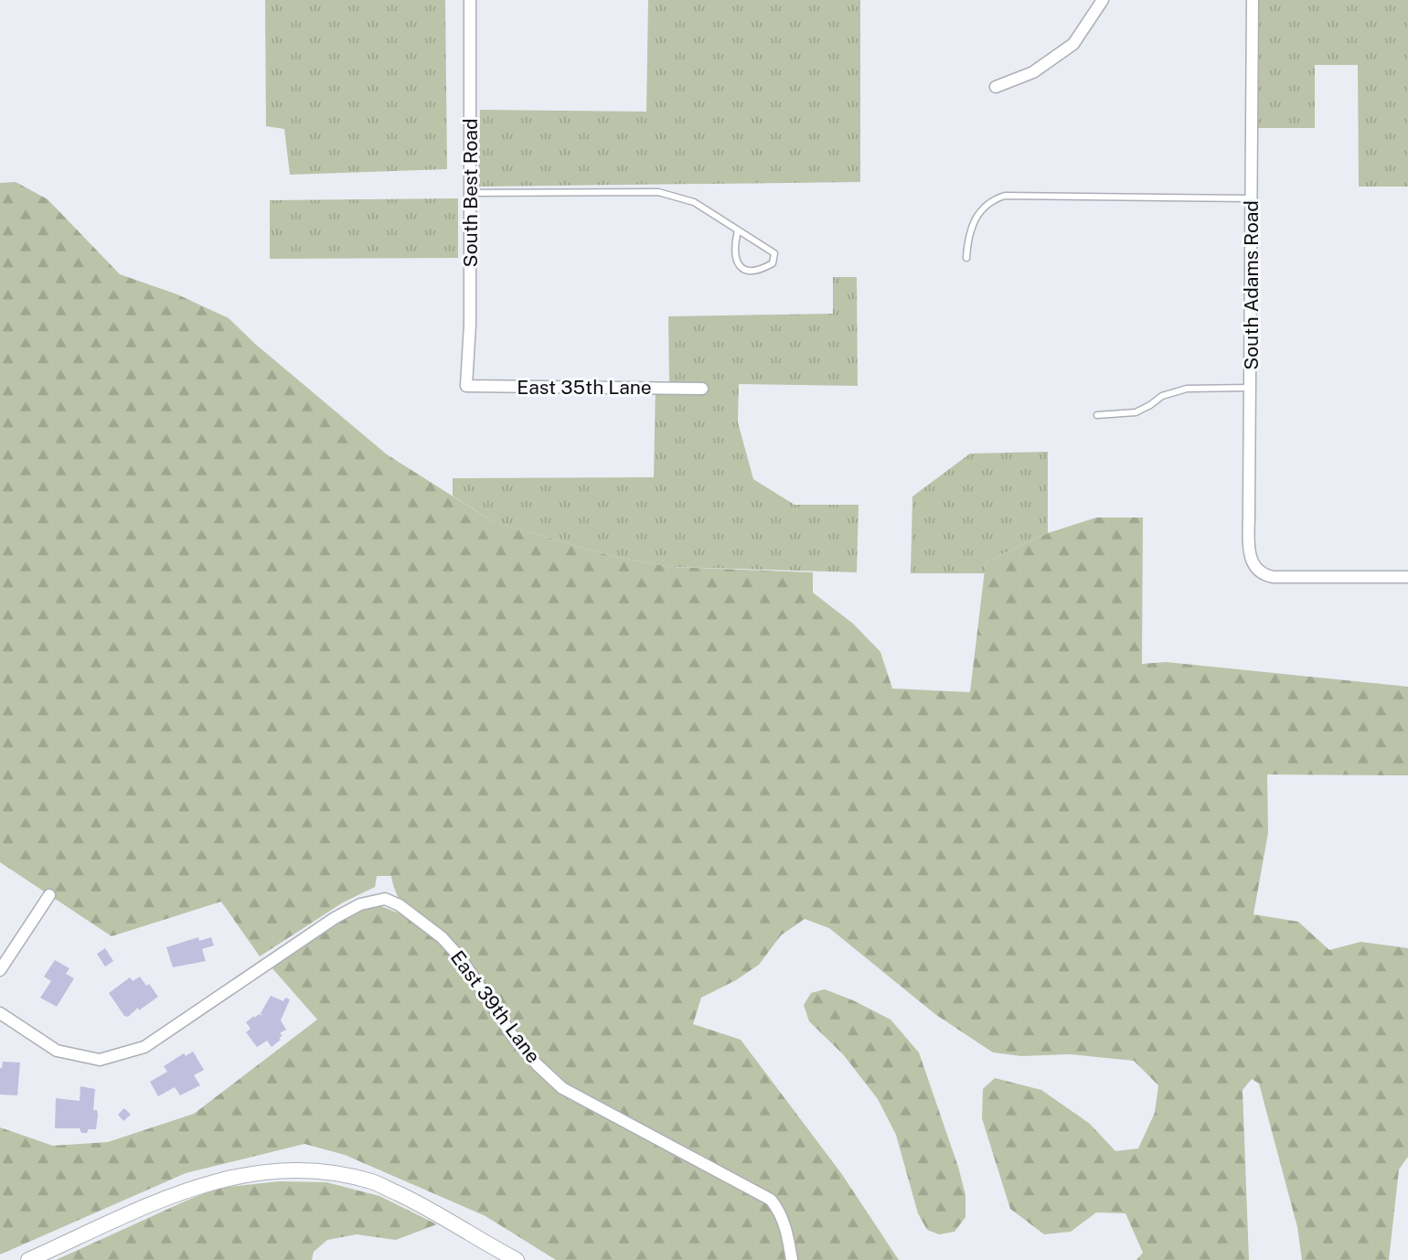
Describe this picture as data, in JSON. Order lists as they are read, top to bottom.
{
  "streets": {
    "street": [
      "South Best Road",
      "South Adams Road",
      "East 35th Lane",
      "East 39th Lane"
    ]
  },
  "crossings": [
    ["South Best Road", "East 35th Lane"]
  ]
}
